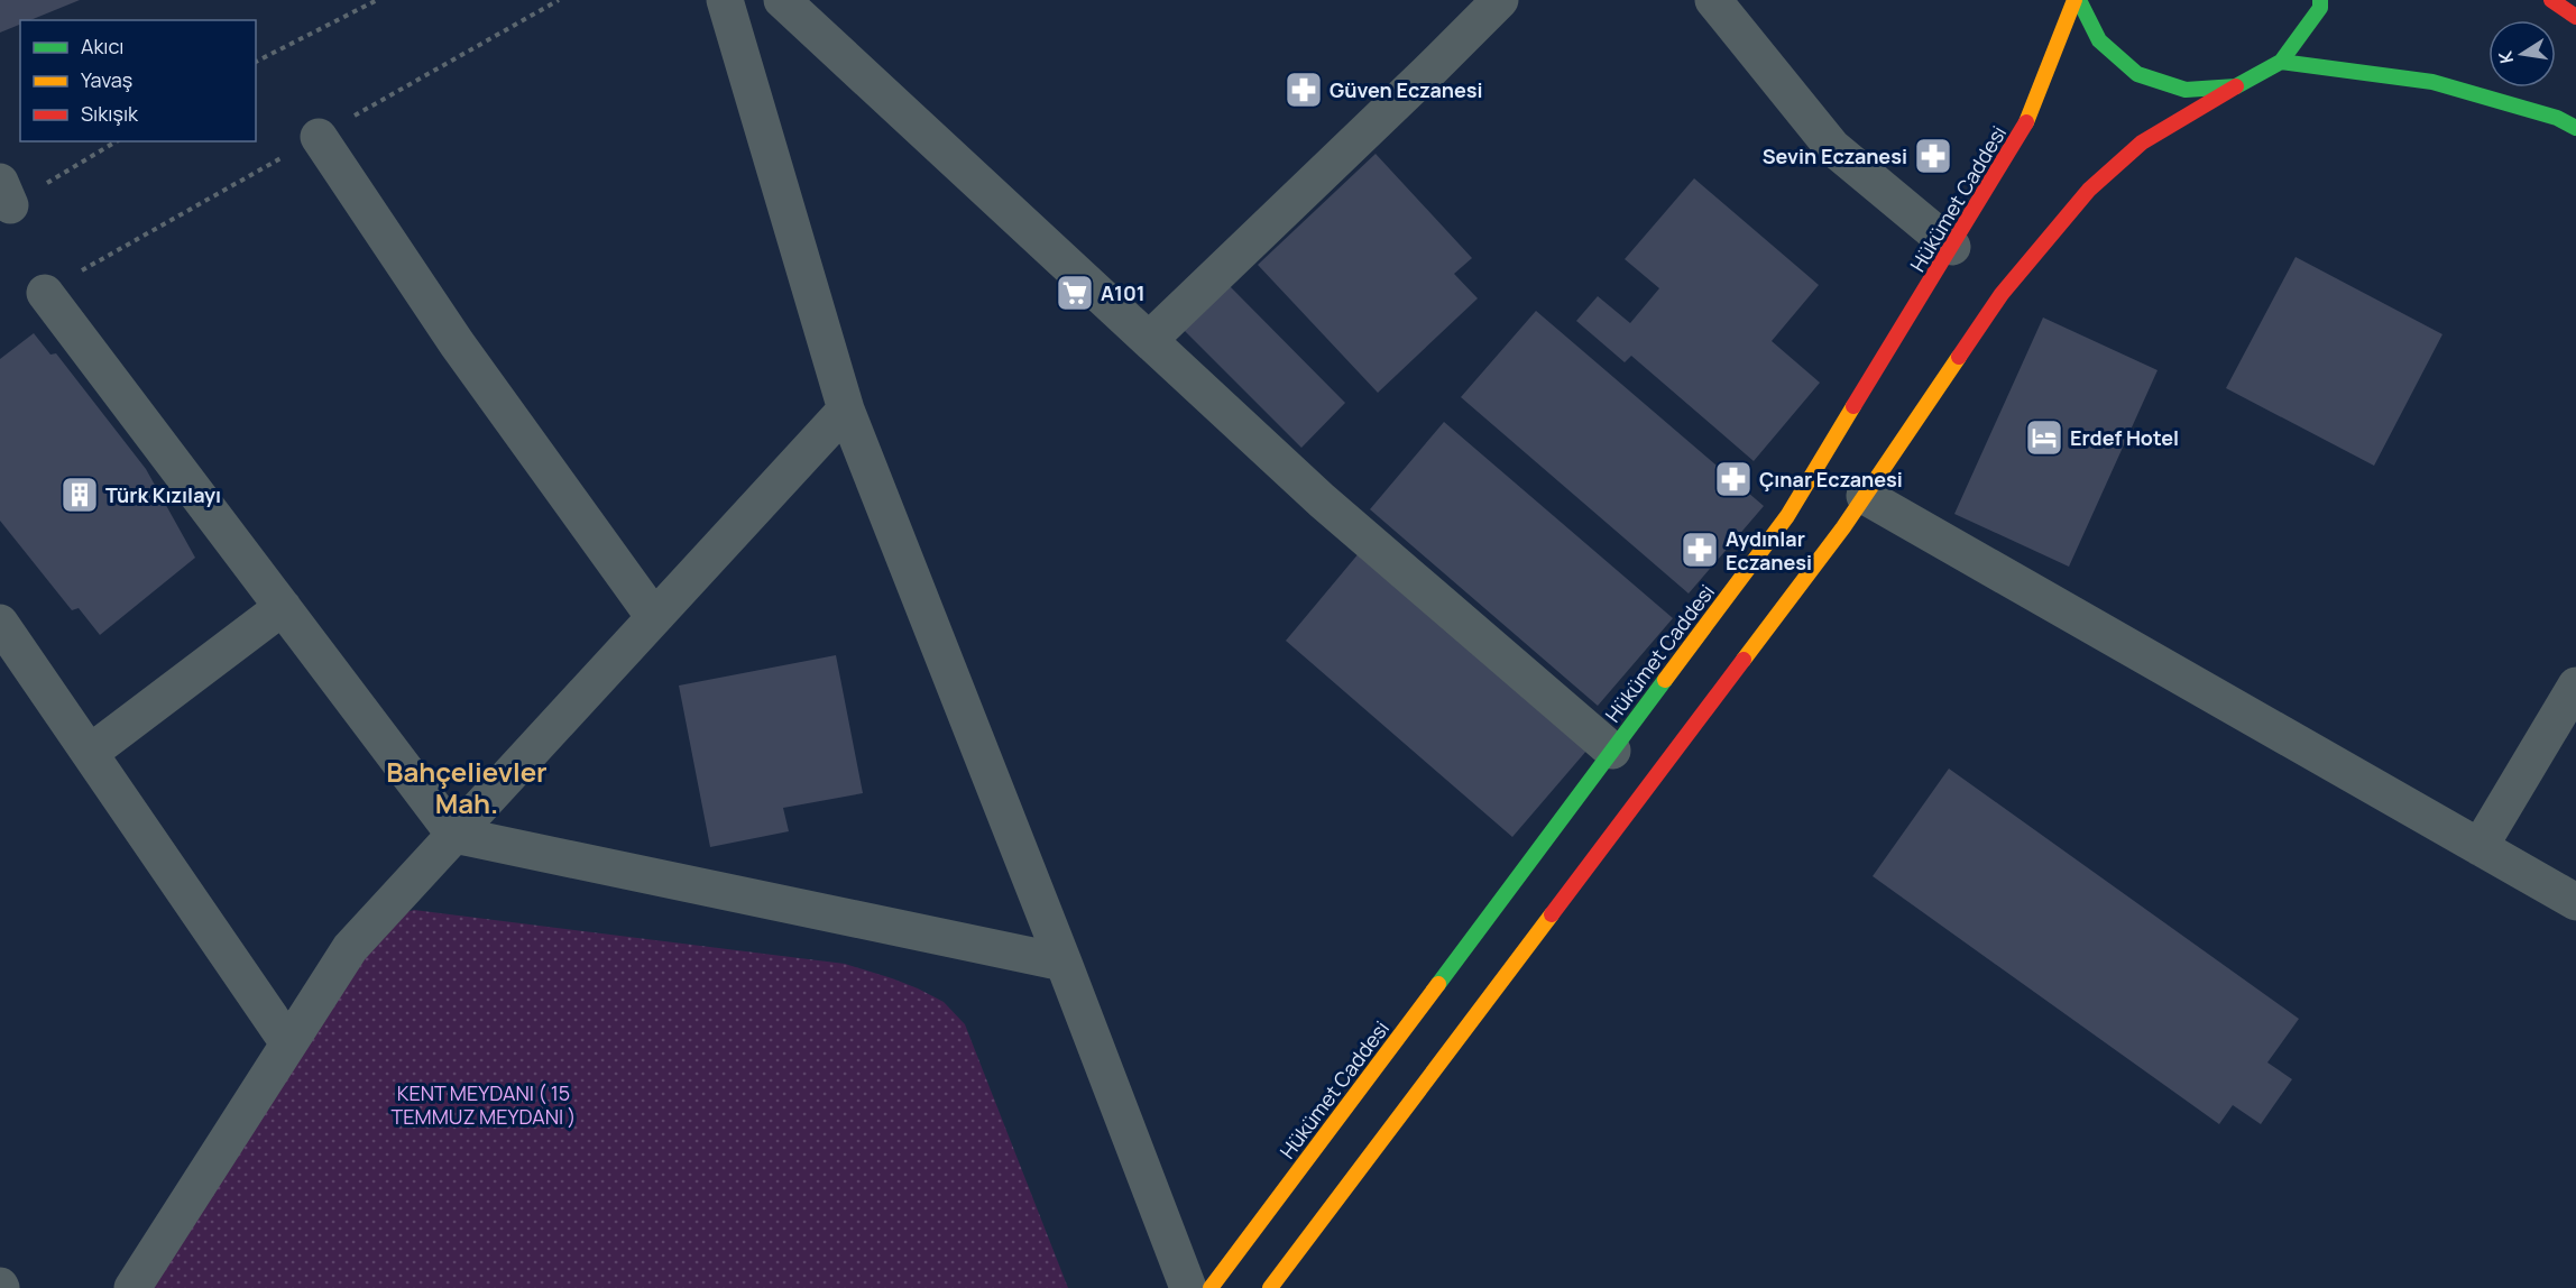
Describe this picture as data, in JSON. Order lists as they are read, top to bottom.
{
  "streets": {
    "main road": ["Hükümet Caddesi"]
  },
  "districts": ["Bahçelievler Mah."],
  "parks": ["KENT MEYDANI ( 15 TEMMUZ MEYDANI )"],
  "places": {
    "pharmacy": [
      "Güven Eczanesi",
      "Sevin Eczanesi",
      "Çınar Eczanesi",
      "Aydınlar Eczanesi"
    ],
    "supermarket": ["A101"],
    "hotel": ["Erdef Hotel"],
    "building": ["Türk Kızılayı"]
  },
  "legend": ["Akıcı", "Yavaş", "Sıkışık"],
  "north": "left"
}
